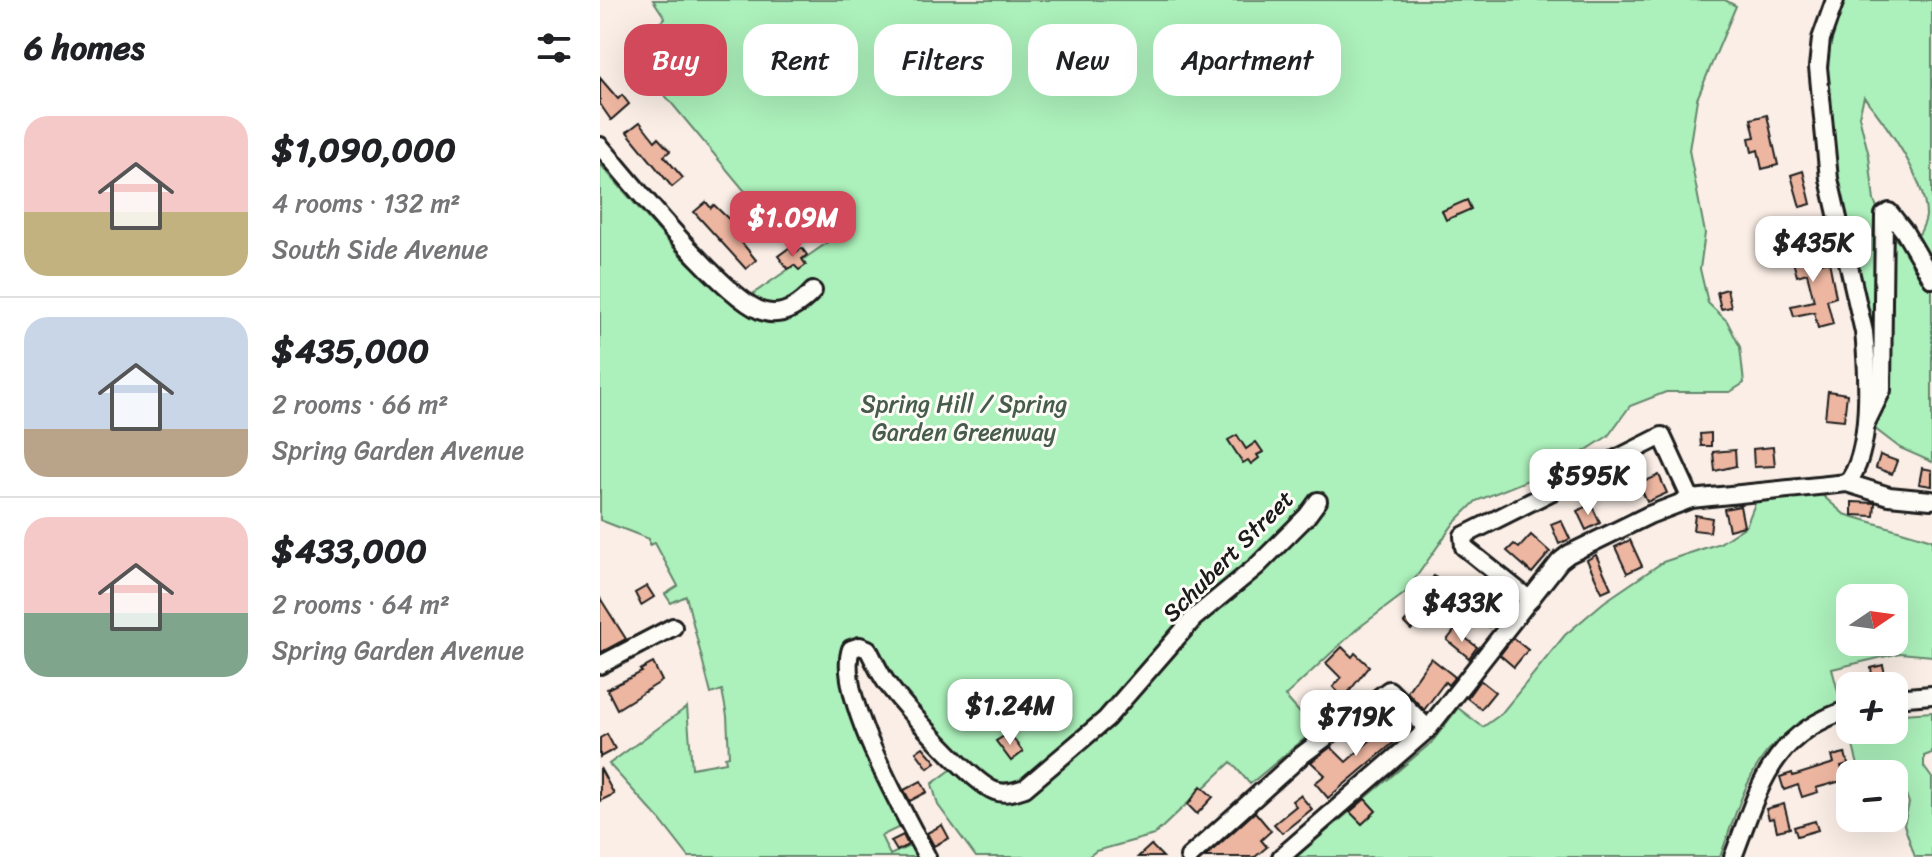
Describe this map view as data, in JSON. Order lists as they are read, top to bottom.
{
  "streets": {
    "street": ["Schubert Street"]
  },
  "parks": ["Spring Hill / Spring Garden Greenway"],
  "north": "right",
  "page": {
    "heading": "6 homes",
    "chip": [
      "Buy",
      "Rent",
      "Filters",
      "New",
      "Apartment"
    ],
    "list": [
      {
        "name": "$1,090,000",
        "note": "4 rooms · 132 m² · South Side Avenue"
      },
      {
        "name": "$435,000",
        "note": "2 rooms · 66 m² · Spring Garden Avenue"
      },
      {
        "name": "$433,000",
        "note": "2 rooms · 64 m² · Spring Garden Avenue"
      }
    ],
    "price": [
      "$1.09M",
      "$435K",
      "$595K",
      "$433K",
      "$1.24M",
      "$719K"
    ],
    "map_buttons": ["+", "−"]
  }
}
